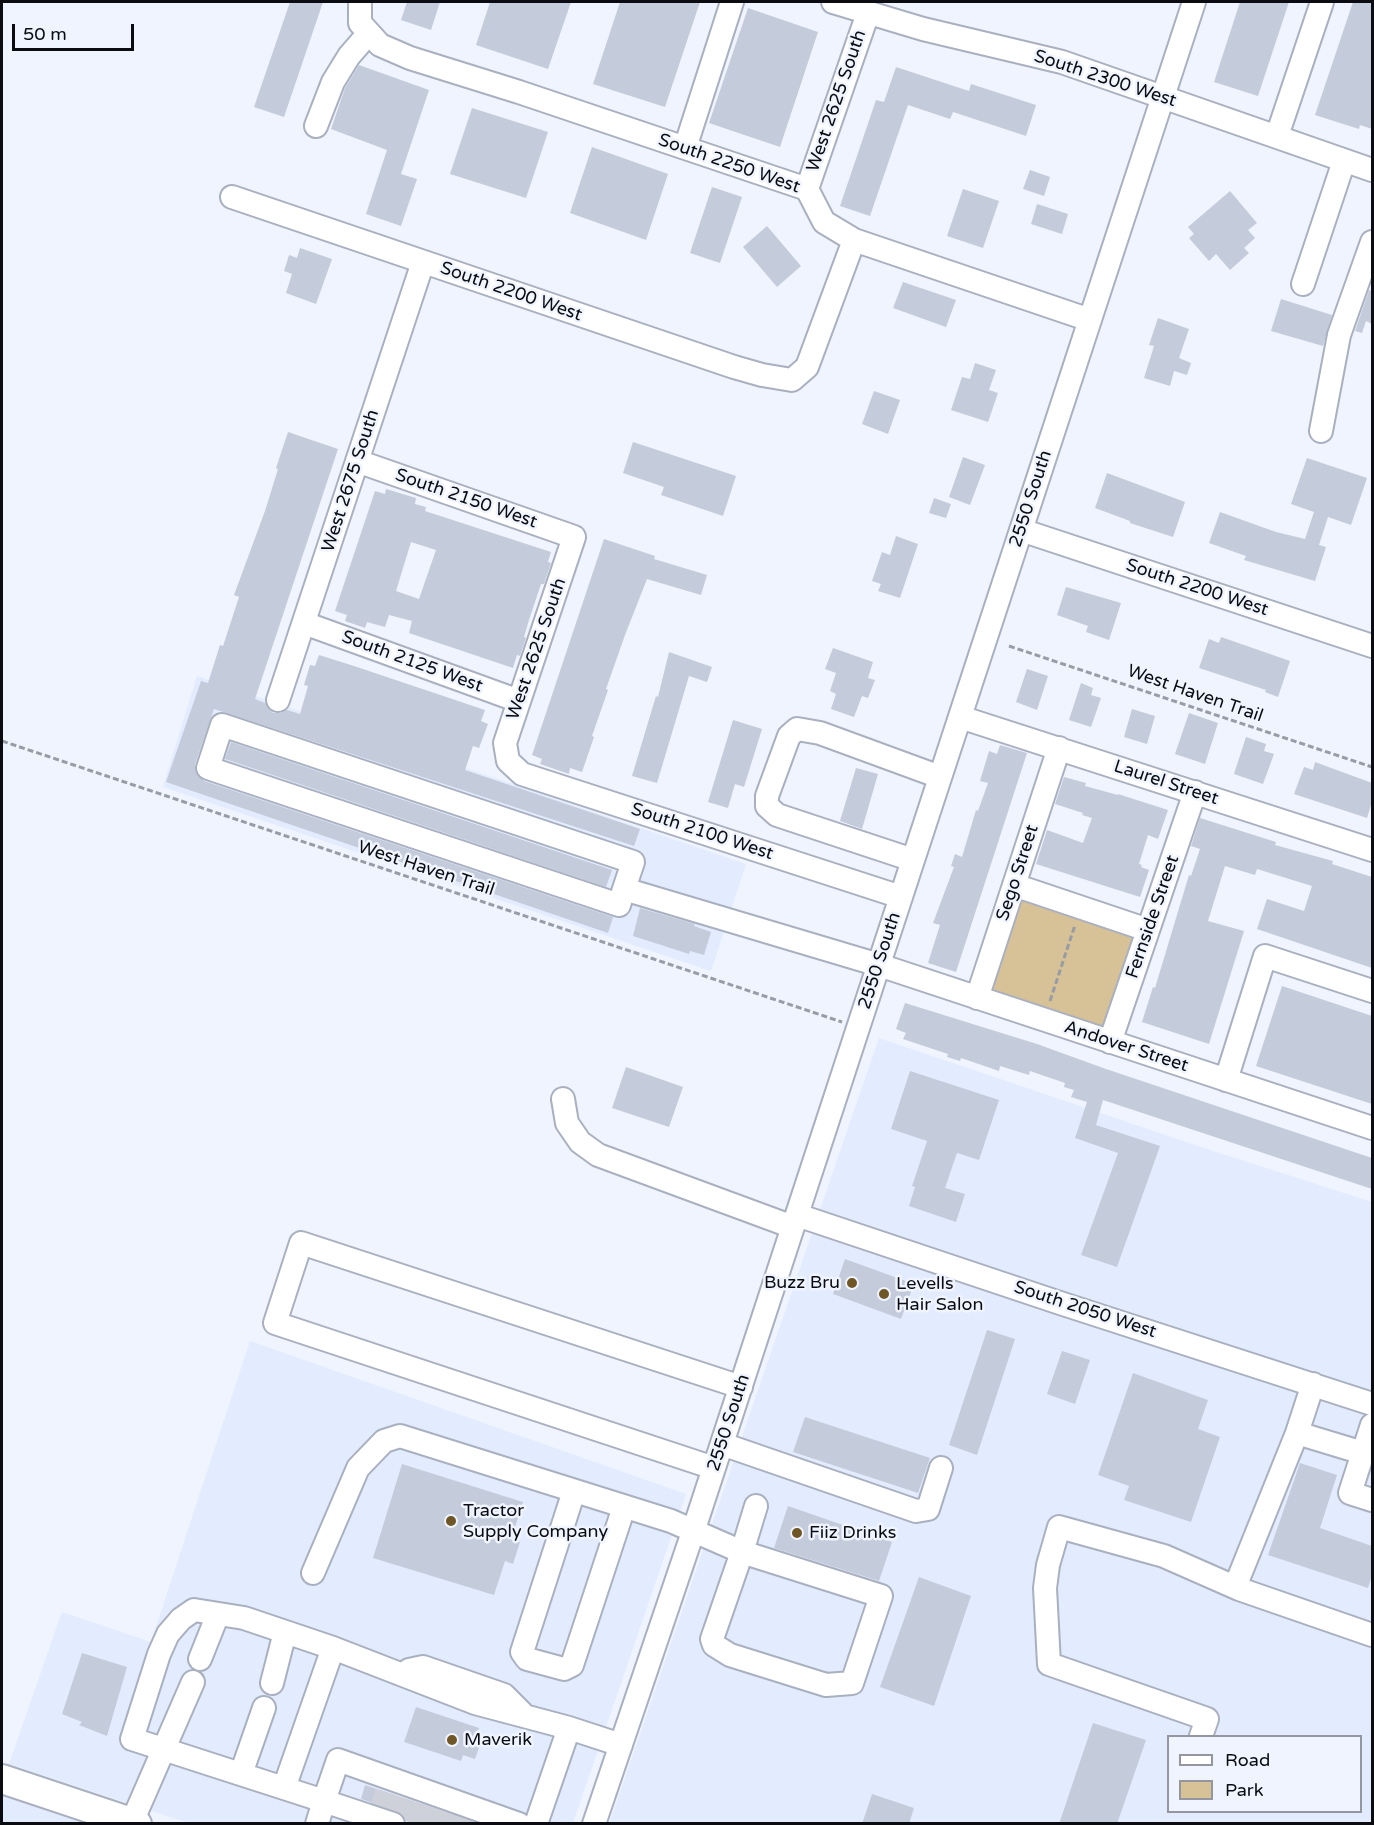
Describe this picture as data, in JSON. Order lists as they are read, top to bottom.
{
  "streets": {
    "street": [
      "South 2300 West",
      "West 2625 South",
      "South 2250 West",
      "South 2200 West",
      "West 2675 South",
      "South 2150 West",
      "2550 South",
      "South 2125 West",
      "Laurel Street",
      "South 2100 West",
      "Sego Street",
      "Fernside Street",
      "Andover Street",
      "South 2050 West"
    ],
    "path": ["West Haven Trail"]
  },
  "crossings": [
    ["South 2300 West", "West 2625 South"],
    ["South 2300 West", "2550 South"],
    ["West 2625 South", "South 2250 West"],
    ["West 2625 South", "South 2150 West"],
    ["West 2625 South", "South 2125 West"],
    ["West 2625 South", "South 2100 West"],
    ["South 2250 West", "South 2200 West"],
    ["South 2250 West", "2550 South"],
    ["South 2200 West", "West 2675 South"],
    ["South 2200 West", "2550 South"],
    ["West 2675 South", "South 2150 West"],
    ["West 2675 South", "South 2125 West"],
    ["2550 South", "Laurel Street"],
    ["2550 South", "South 2100 West"],
    ["2550 South", "Andover Street"],
    ["2550 South", "South 2050 West"],
    ["Laurel Street", "Sego Street"],
    ["Laurel Street", "Fernside Street"],
    ["Sego Street", "Andover Street"],
    ["Fernside Street", "Andover Street"]
  ],
  "places": [
    "Buzz Bru",
    "Levells Hair Salon",
    "Tractor Supply Company",
    "Fiiz Drinks",
    "Maverik"
  ],
  "legend": ["Road", "Park"],
  "scale_bar": "50 m"
}
